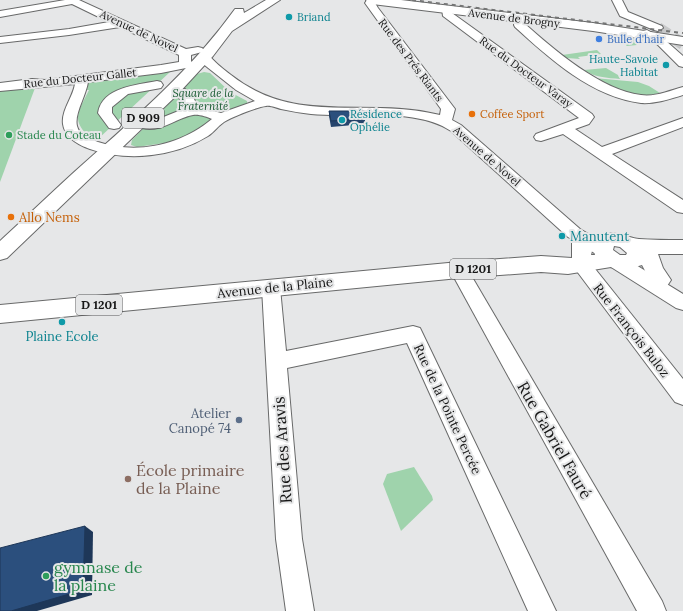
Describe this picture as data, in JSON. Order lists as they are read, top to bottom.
{
  "streets": {
    "main road": [
      "Avenue de Brogny",
      "D 909",
      "D 1201",
      "Avenue de la Plaine"
    ],
    "street": [
      "Avenue de Novel",
      "Rue des Prés Riants",
      "Rue du Docteur Varay",
      "Rue du Docteur Gallet",
      "Rue François Buloz",
      "Rue de la Pointe Percée",
      "Rue Gabriel Fauré",
      "Rue des Aravis"
    ]
  },
  "crossings": [
    ["Avenue de Brogny", "Rue des Prés Riants"],
    ["Avenue de Brogny", "Rue du Docteur Varay"],
    ["Avenue de Novel", "Rue des Prés Riants"],
    ["Avenue de Novel", "Rue du Docteur Gallet"],
    ["Avenue de Novel", "D 909"],
    ["Avenue de Novel", "Avenue de la Plaine"],
    ["Avenue de Novel", "Rue François Buloz"],
    ["Rue du Docteur Gallet", "D 909"],
    ["Avenue de la Plaine", "Rue François Buloz"],
    ["Avenue de la Plaine", "Rue Gabriel Fauré"],
    ["Avenue de la Plaine", "Rue des Aravis"],
    ["Rue de la Pointe Percée", "Rue des Aravis"]
  ],
  "parks": ["Square de la Fraternité"],
  "places": [
    "Briand",
    "Bulle d'hair",
    "Haute-Savoie Habitat",
    "Coffee Sport",
    "Résidence Ophélie",
    "Stade du Coteau",
    "Allo Nems",
    "Manutent",
    "Plaine Ecole",
    "Atelier Canopé 74",
    "École primaire de la Plaine",
    "gymnase de la plaine"
  ]
}
